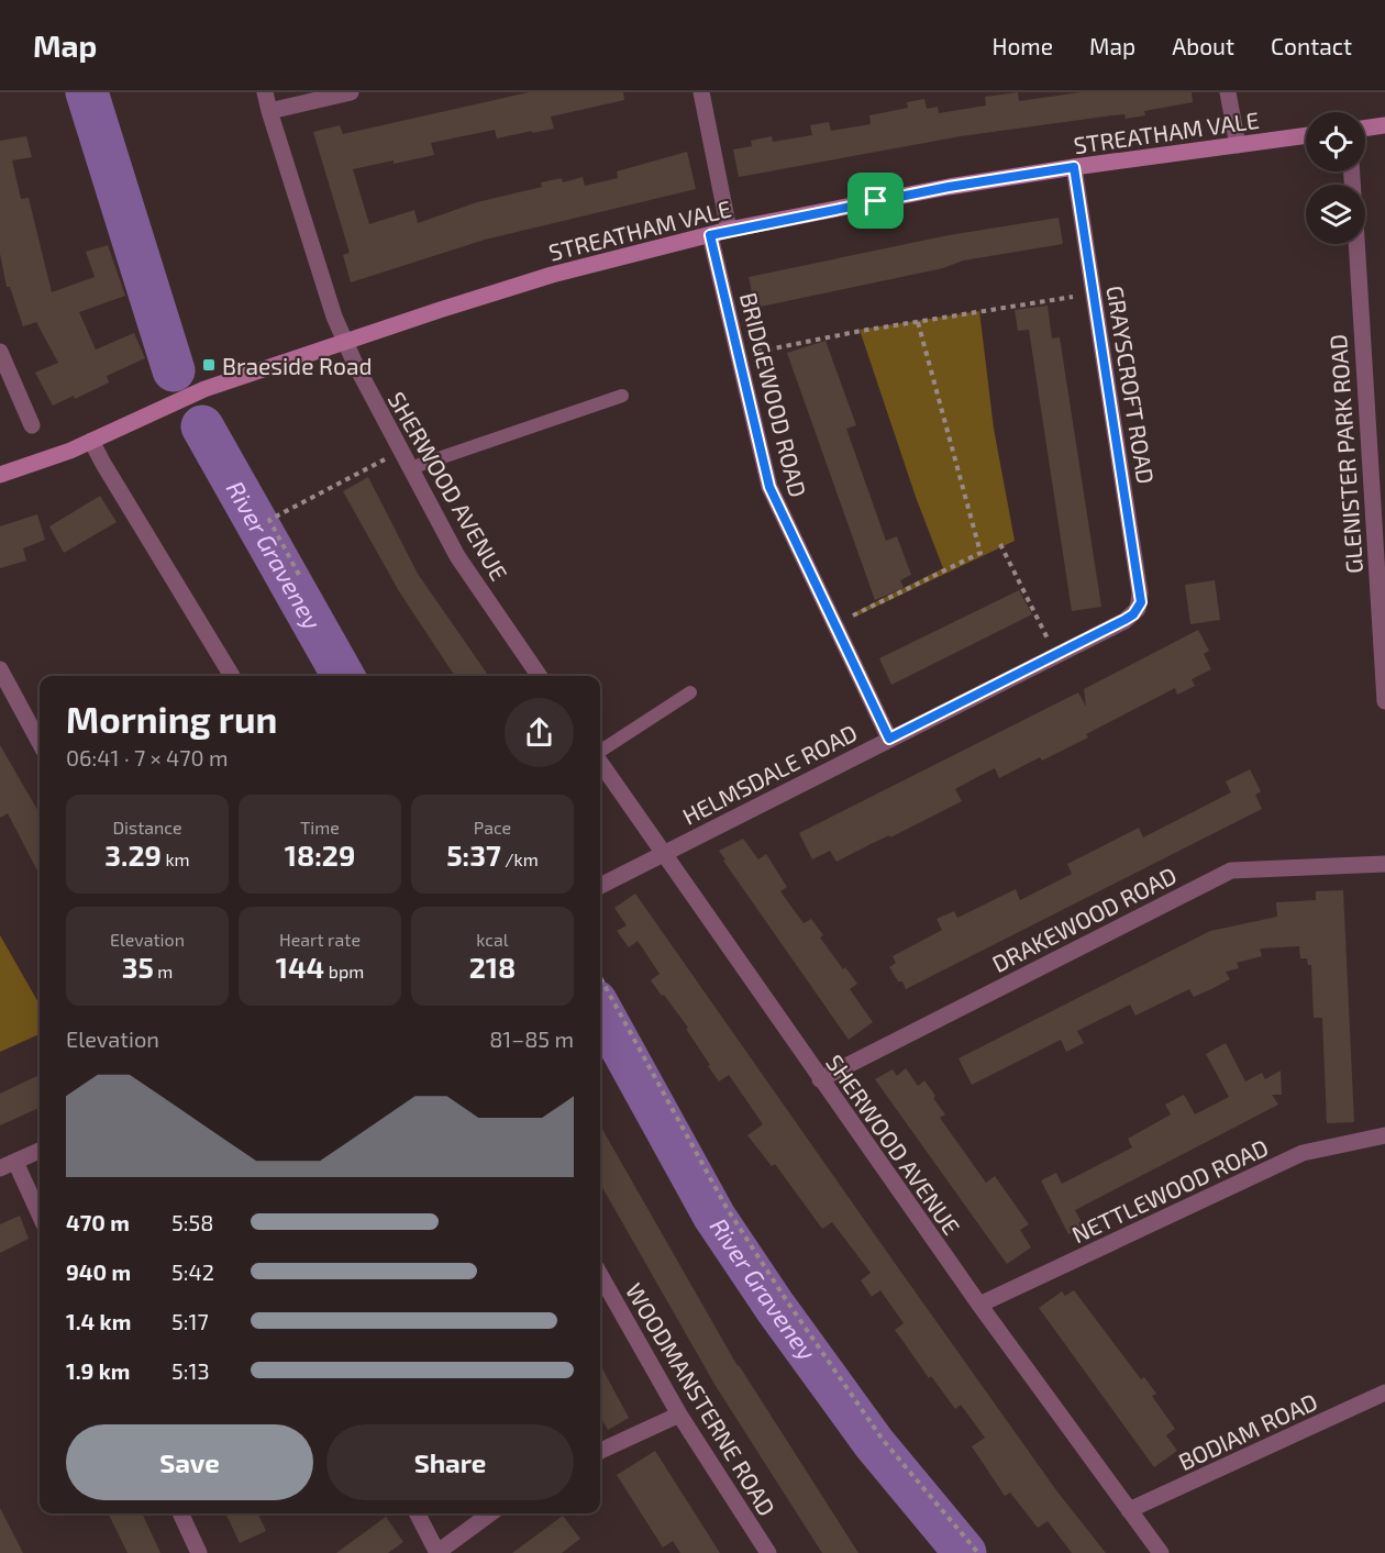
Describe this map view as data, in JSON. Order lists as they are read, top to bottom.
{
  "streets": {
    "main road": ["STREATHAM VALE"],
    "street": [
      "GRAYSCROFT ROAD",
      "BRIDGEWOOD ROAD",
      "GLENISTER PARK ROAD",
      "SHERWOOD AVENUE",
      "HELMSDALE ROAD",
      "DRAKEWOOD ROAD",
      "NETTLEWOOD ROAD",
      "WOODMANSTERNE ROAD",
      "BODIAM ROAD"
    ]
  },
  "crossings": [
    ["STREATHAM VALE", "GRAYSCROFT ROAD"],
    ["STREATHAM VALE", "BRIDGEWOOD ROAD"],
    ["STREATHAM VALE", "SHERWOOD AVENUE"],
    ["GRAYSCROFT ROAD", "HELMSDALE ROAD"],
    ["BRIDGEWOOD ROAD", "HELMSDALE ROAD"],
    ["SHERWOOD AVENUE", "HELMSDALE ROAD"],
    ["SHERWOOD AVENUE", "DRAKEWOOD ROAD"],
    ["SHERWOOD AVENUE", "NETTLEWOOD ROAD"],
    ["SHERWOOD AVENUE", "BODIAM ROAD"]
  ],
  "water": ["River Graveney"],
  "places": {
    "transit": ["Braeside Road"]
  },
  "page": {
    "header": "Map",
    "nav": [
      "Home",
      "Map",
      "About",
      "Contact"
    ],
    "heading": ["Morning run", "06:41 · 7 × 470 m"],
    "stats": [
      ["Distance", "3.29 km"],
      ["Time", "18:29"],
      ["Pace", "5:37 /km"],
      ["Elevation", "35 m"],
      ["Heart rate", "144 bpm"],
      ["kcal", "218"]
    ],
    "chart": ["Elevation", "81–85 m"],
    "list": [
      {
        "name": "470 m",
        "note": "5:58"
      },
      {
        "name": "940 m",
        "note": "5:42"
      },
      {
        "name": "1.4 km",
        "note": "5:17"
      },
      {
        "name": "1.9 km",
        "note": "5:13"
      }
    ],
    "buttons": ["Save", "Share"]
  }
}
